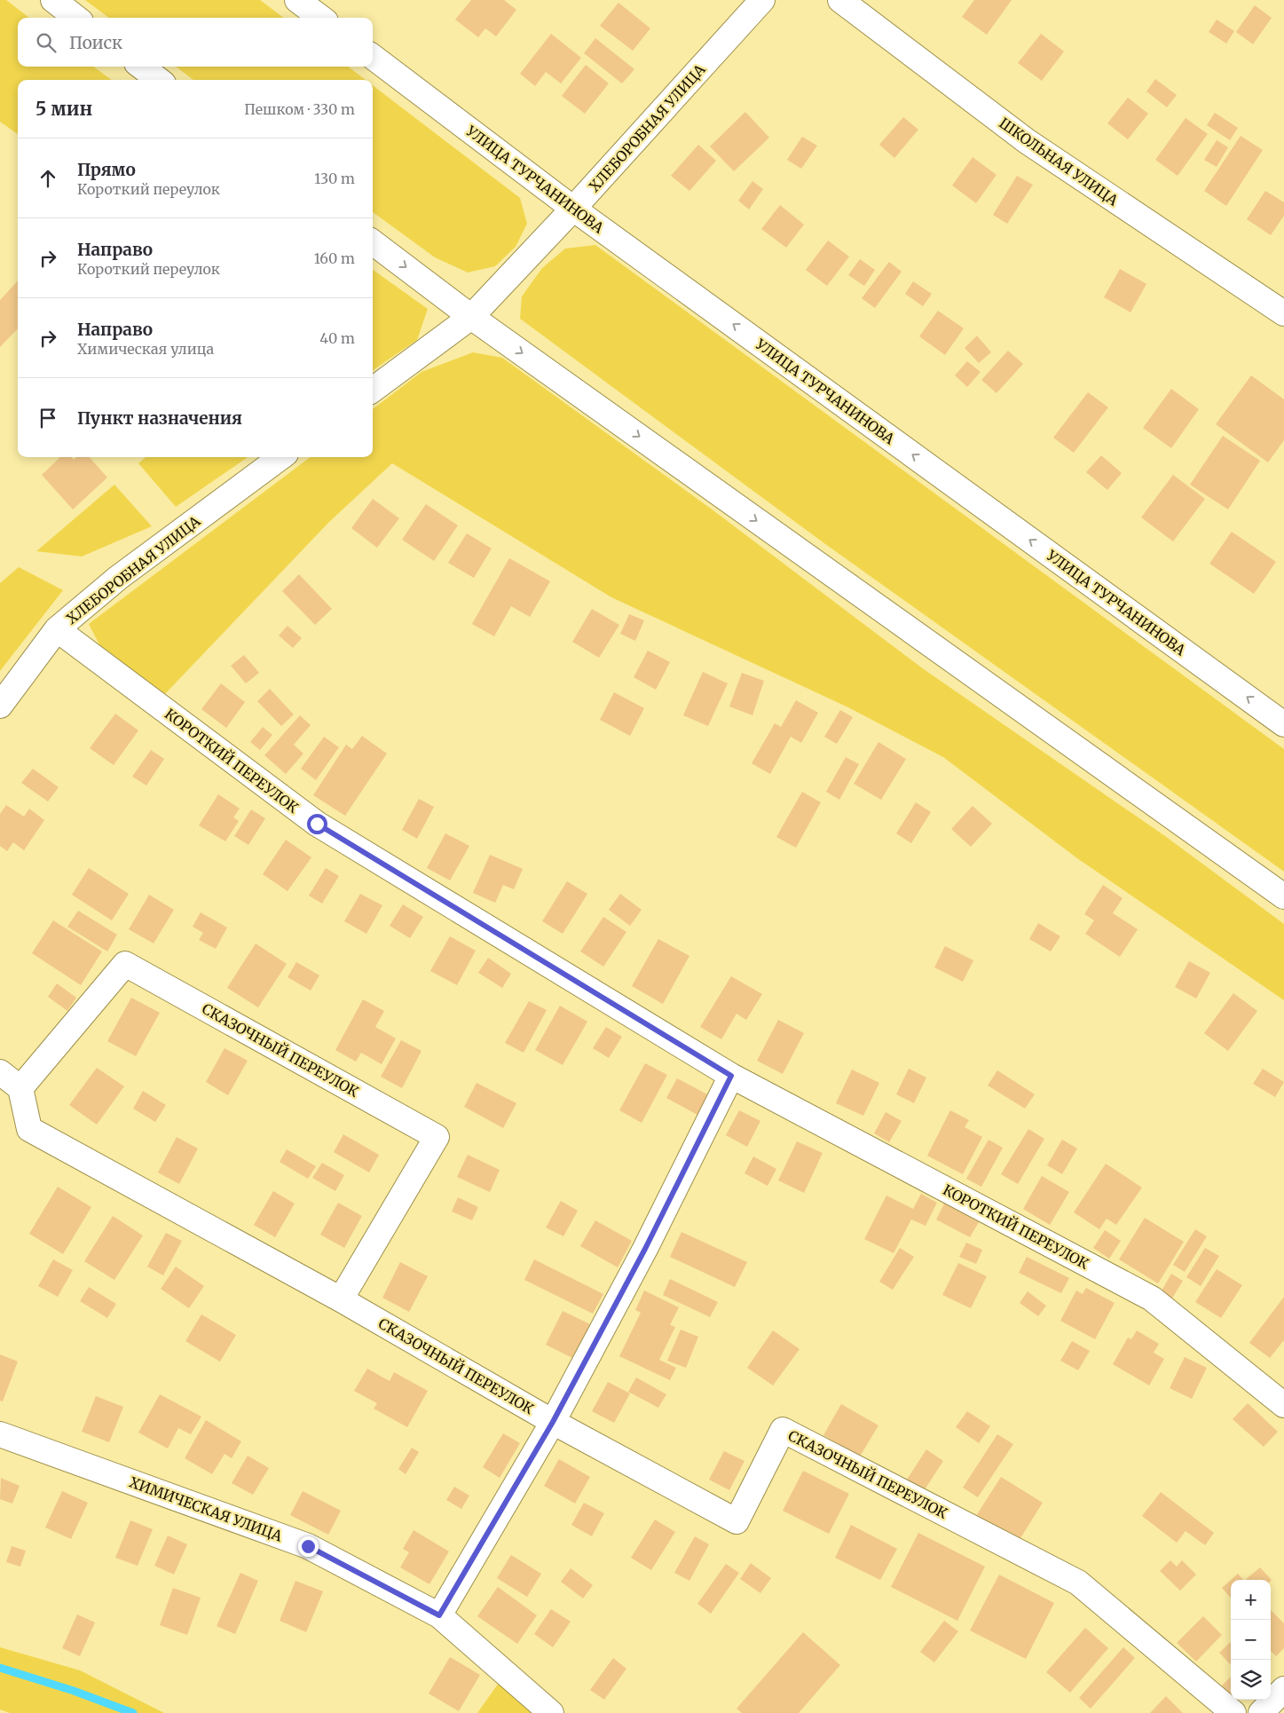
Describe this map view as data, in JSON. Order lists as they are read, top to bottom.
{
  "streets": {
    "street": [
      "ХЛЕБОРОБНАЯ УЛИЦА",
      "ШКОЛЬНАЯ УЛИЦА",
      "УЛИЦА ТУРЧАНИНОВА",
      "КОРОТКИЙ ПЕРЕУЛОК",
      "СКАЗОЧНЫЙ ПЕРЕУЛОК",
      "ХИМИЧЕСКАЯ УЛИЦА"
    ]
  },
  "crossings": [
    ["ХЛЕБОРОБНАЯ УЛИЦА", "УЛИЦА ТУРЧАНИНОВА"],
    ["ХЛЕБОРОБНАЯ УЛИЦА", "КОРОТКИЙ ПЕРЕУЛОК"]
  ],
  "page": {
    "search": "Поиск",
    "heading": ["5 мин", "Пешком · 330 m"],
    "list": [
      ["Прямо", "Короткий переулок", "130 m"],
      ["Направо", "Короткий переулок", "160 m"],
      ["Направо", "Химическая улица", "40 m"],
      "Пункт назначения"
    ],
    "map_buttons": ["+", "−"]
  }
}
